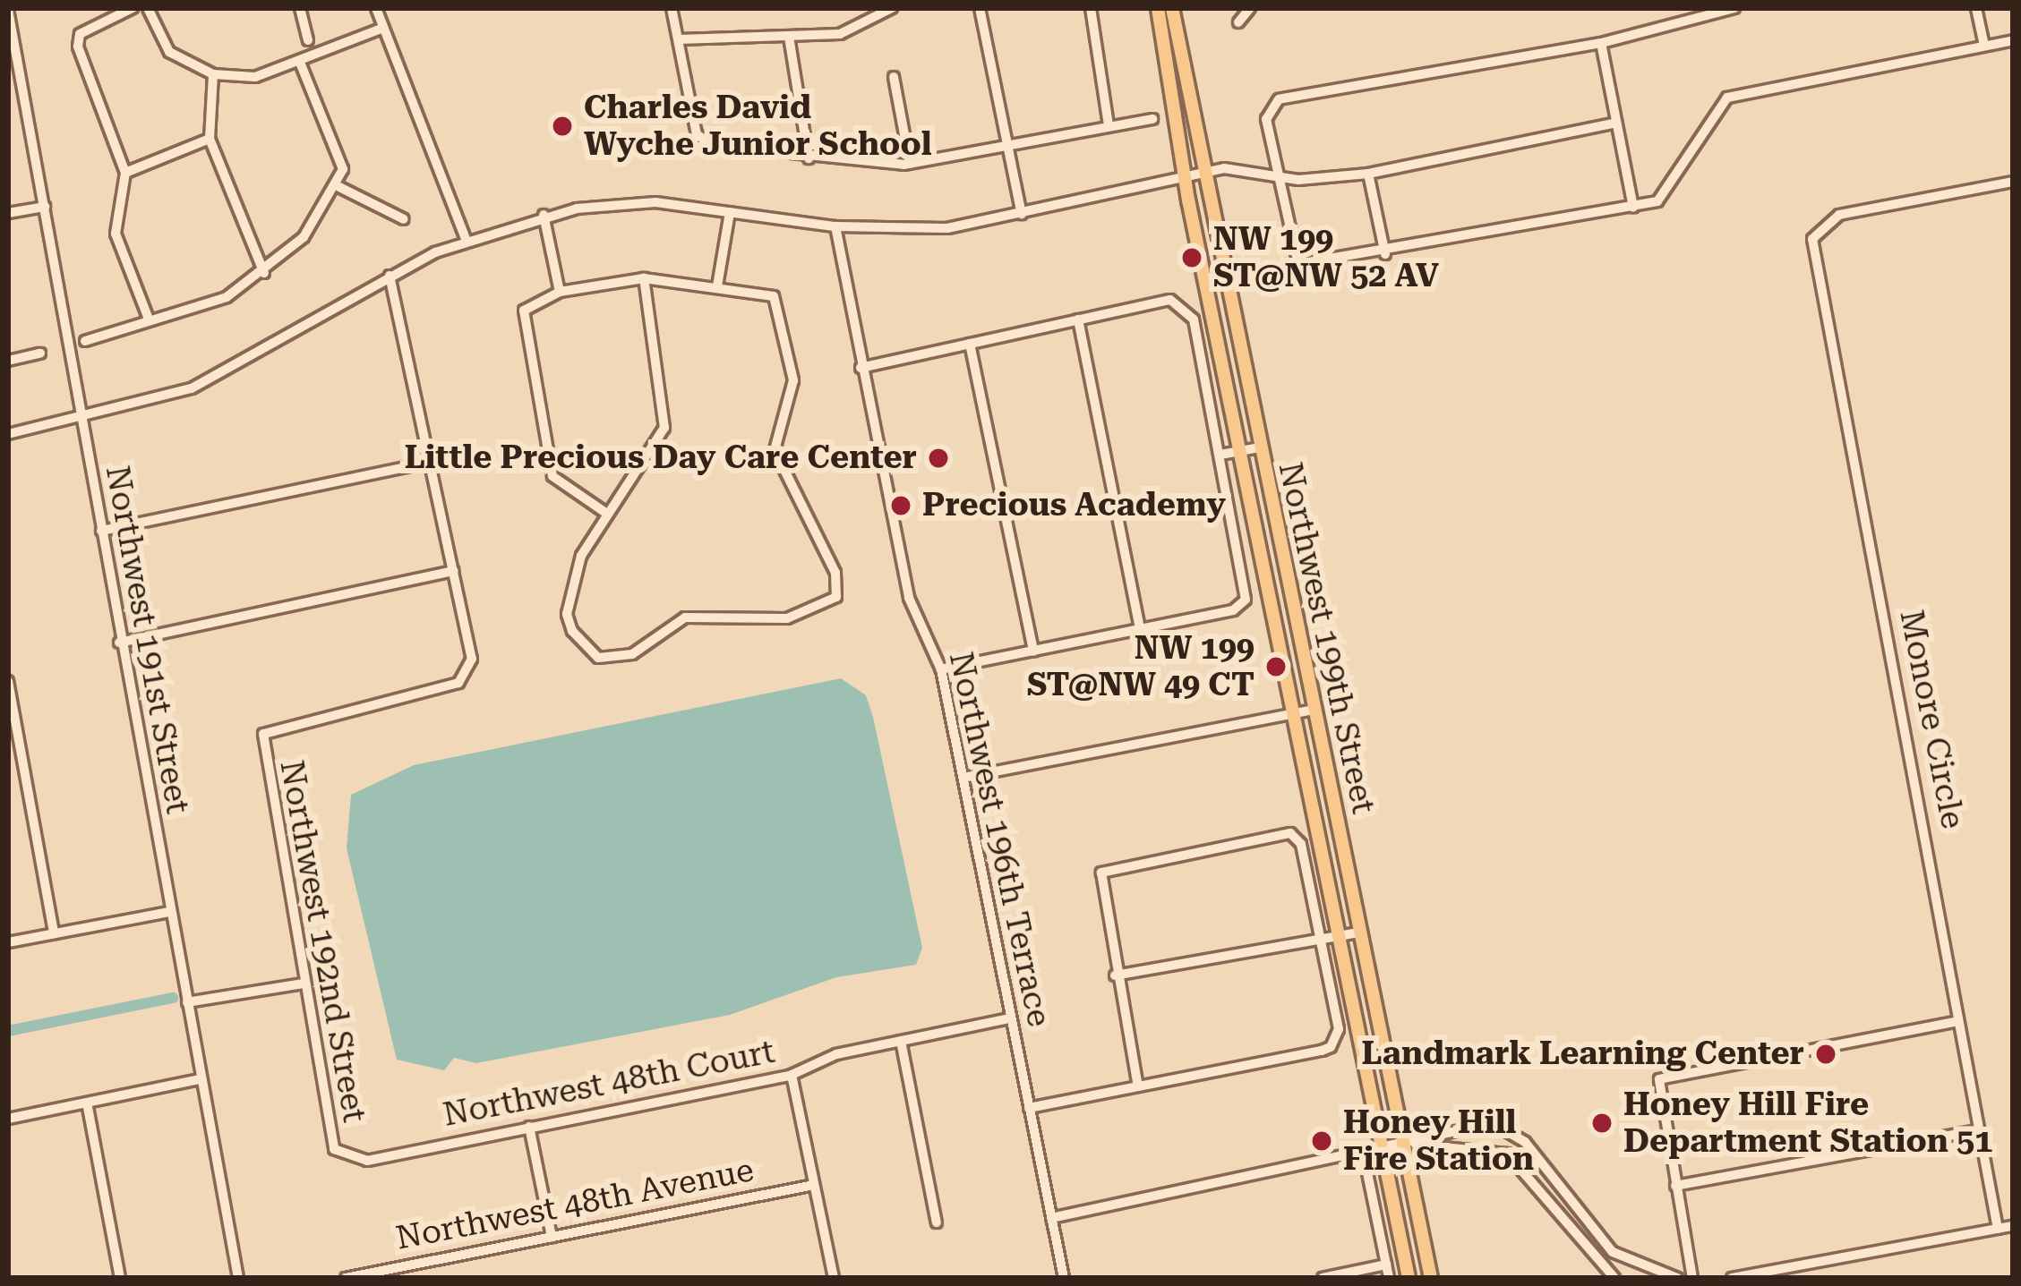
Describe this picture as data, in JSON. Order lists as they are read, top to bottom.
{
  "streets": {
    "main road": ["Northwest 199th Street"],
    "street": [
      "Northwest 191st Street",
      "Monore Circle",
      "Northwest 196th Terrace",
      "Northwest 192nd Street",
      "Northwest 48th Court",
      "Northwest 48th Avenue"
    ]
  },
  "crossings": [
    ["Northwest 196th Terrace", "Northwest 48th Court"],
    ["Northwest 192nd Street", "Northwest 48th Court"]
  ],
  "places": [
    "Charles David Wyche Junior School",
    "NW 199 ST@NW 52 AV",
    "Little Precious Day Care Center",
    "Precious Academy",
    "NW 199 ST@NW 49 CT",
    "Landmark Learning Center",
    "Honey Hill Fire Department Station 51",
    "Honey Hill Fire Station"
  ]
}
